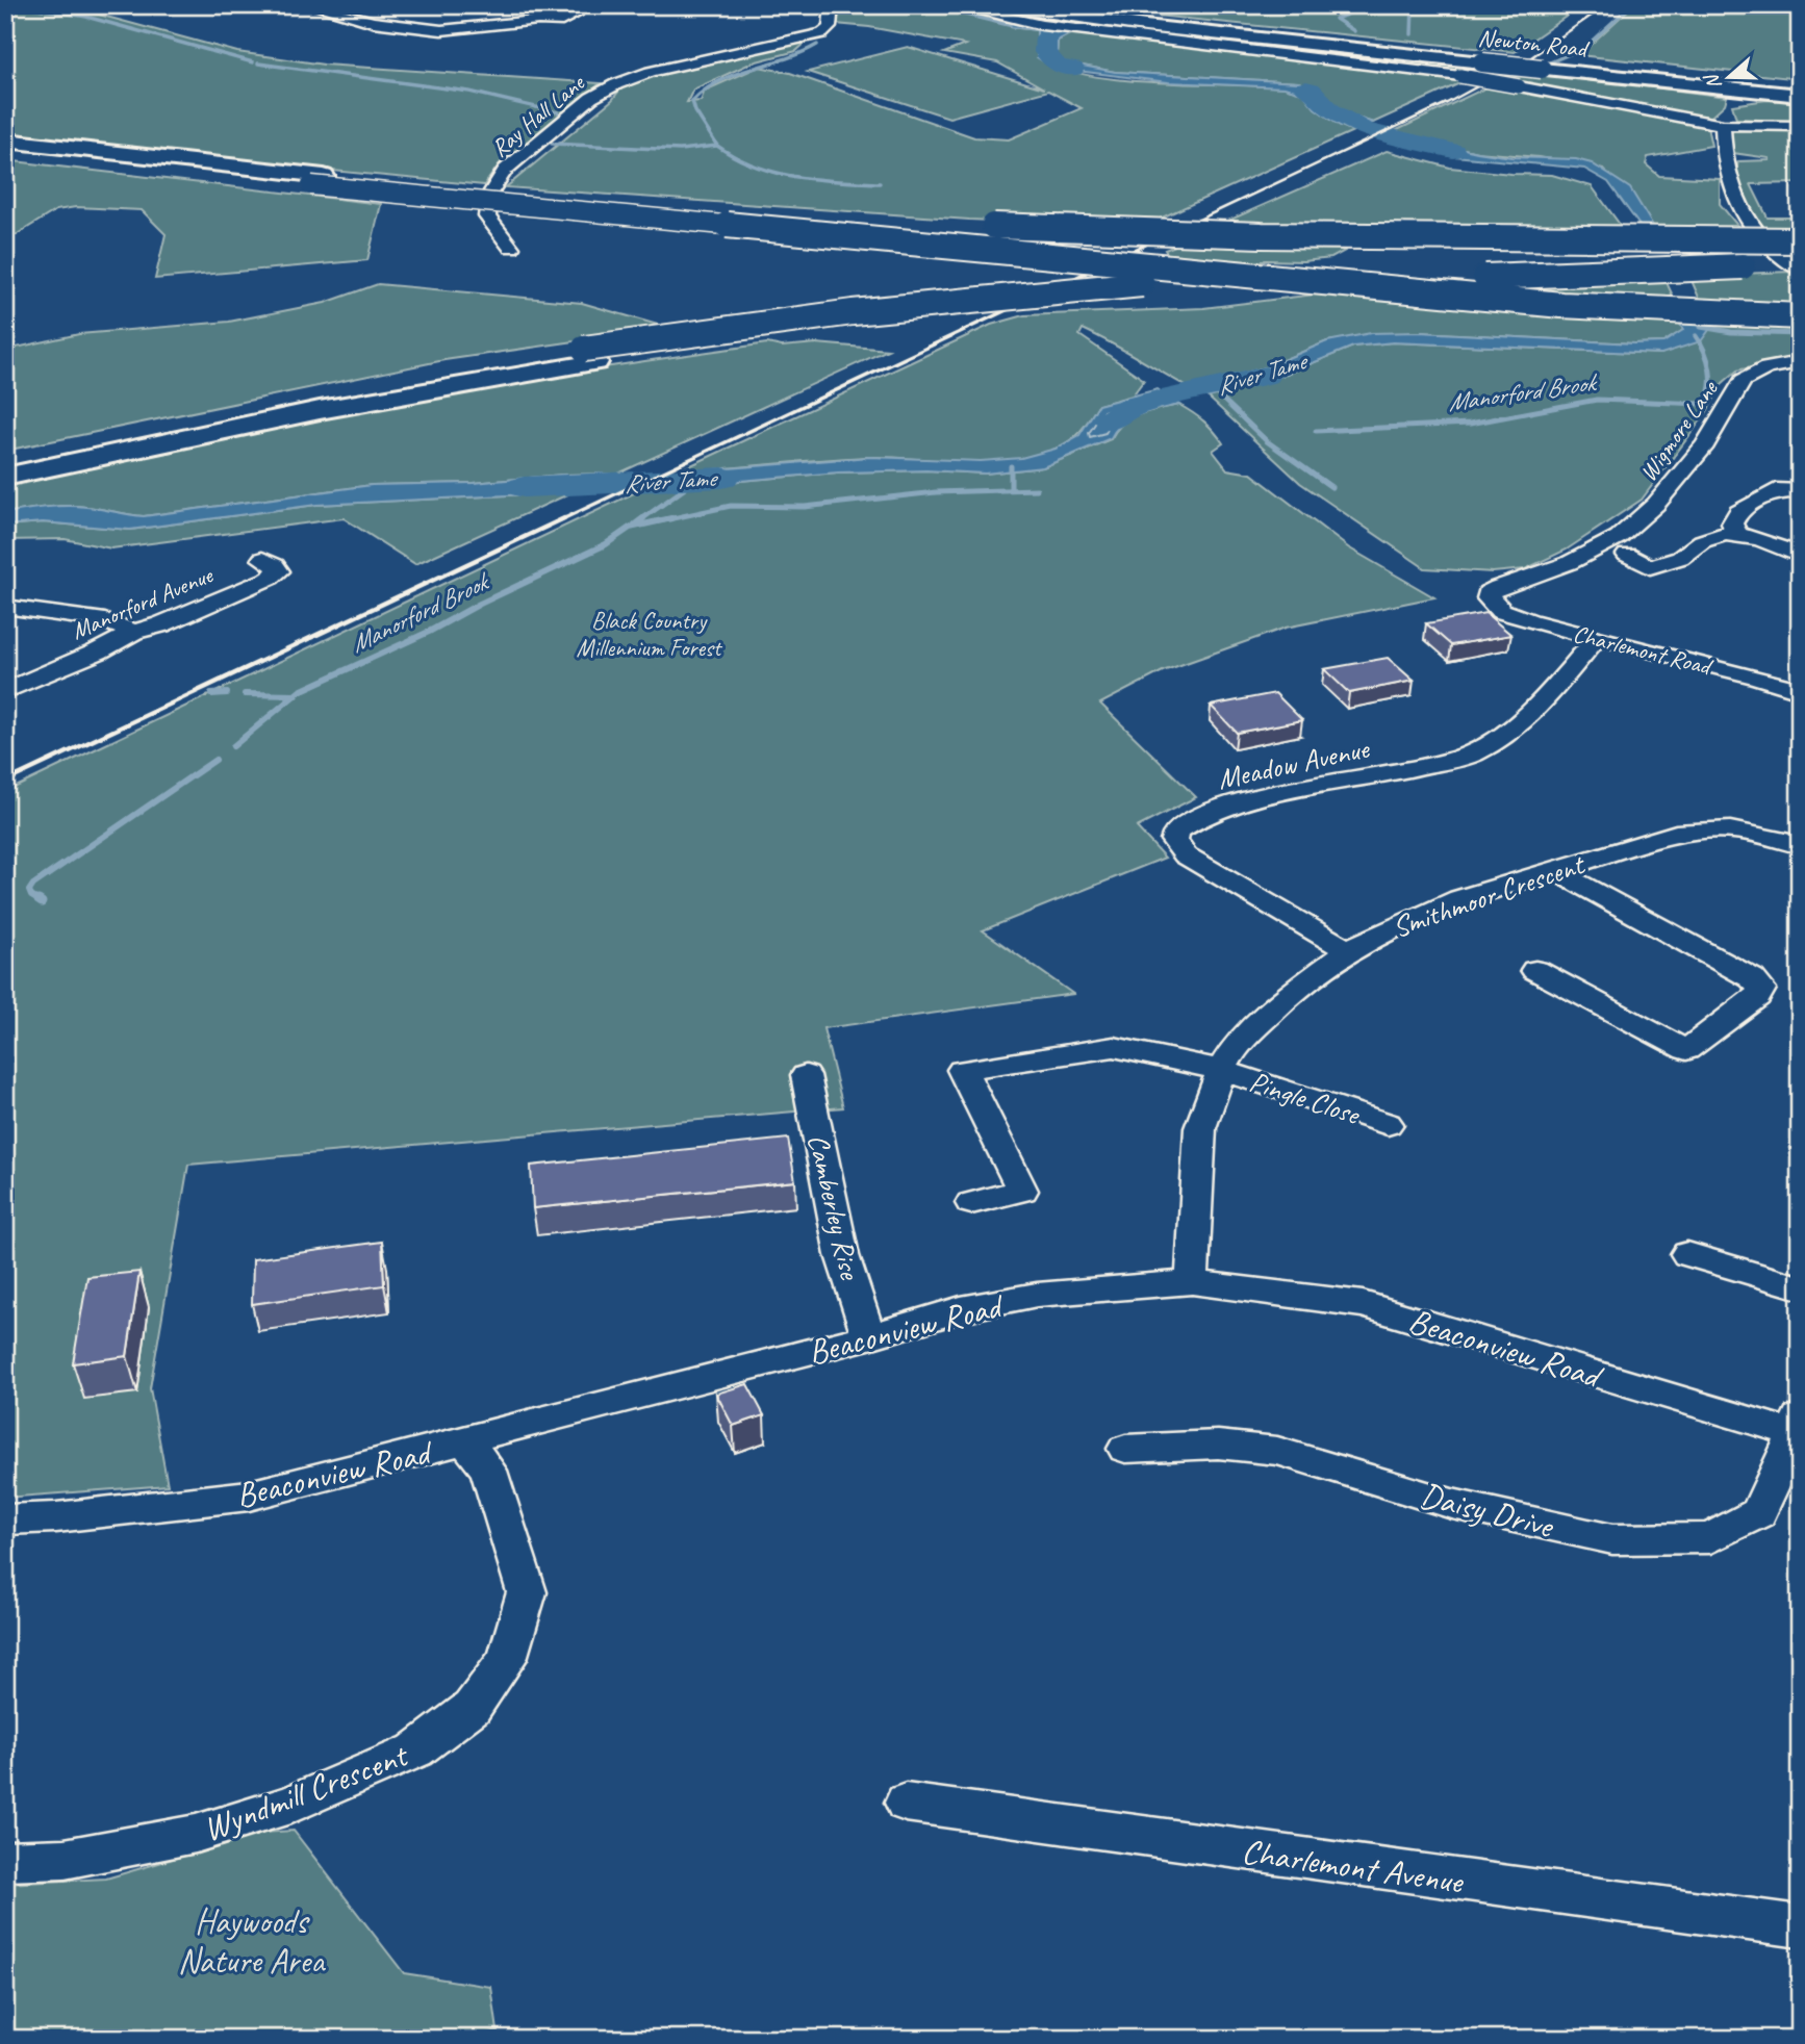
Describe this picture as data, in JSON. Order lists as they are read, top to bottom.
{
  "streets": {
    "highway": ["Newton Road"],
    "street": [
      "Ray Hall Lane",
      "Wigmore Lane",
      "Manorford Avenue",
      "Charlemont Road",
      "Meadow Avenue",
      "Smithmoor Crescent",
      "Pingle Close",
      "Camberley Rise",
      "Beaconview Road",
      "Daisy Drive",
      "Wyndmill Crescent",
      "Charlemont Avenue"
    ]
  },
  "crossings": [
    ["Wigmore Lane", "Charlemont Road"],
    ["Charlemont Road", "Meadow Avenue"],
    ["Meadow Avenue", "Smithmoor Crescent"],
    ["Smithmoor Crescent", "Pingle Close"],
    ["Smithmoor Crescent", "Beaconview Road"],
    ["Camberley Rise", "Beaconview Road"],
    ["Beaconview Road", "Daisy Drive"],
    ["Beaconview Road", "Wyndmill Crescent"]
  ],
  "water": ["River Tame", "Manorford Brook"],
  "parks": ["Black Country Millennium Forest", "Haywoods Nature Area"],
  "north": "left"
}
